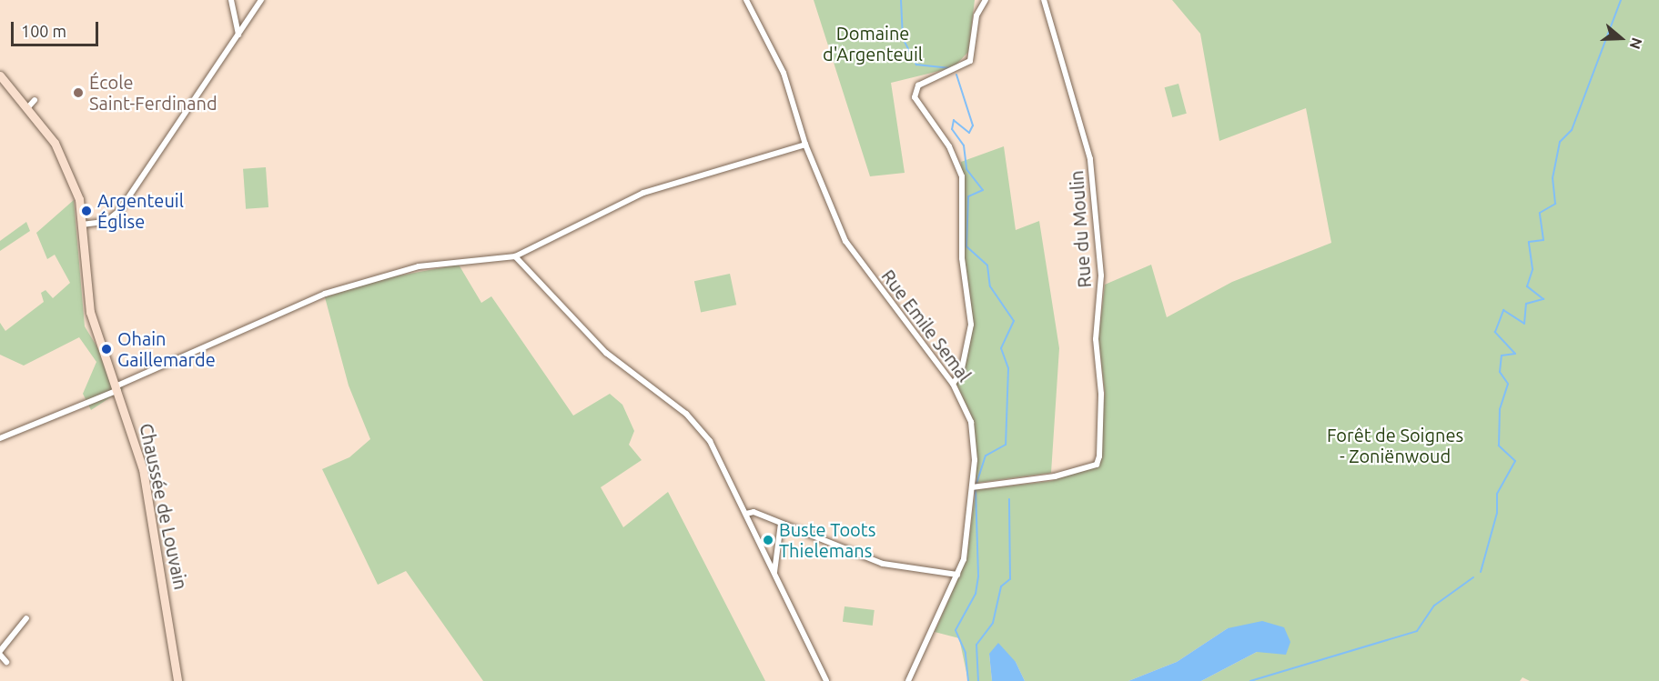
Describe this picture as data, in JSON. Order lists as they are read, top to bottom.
{
  "streets": {
    "main road": ["Chaussée de Louvain"],
    "street": ["Rue du Moulin", "Rue Emile Semal"]
  },
  "crossings": [
    ["Rue du Moulin", "Rue Emile Semal"]
  ],
  "parks": ["Domaine d'Argenteuil", "Forêt de Soignes - Zoniënwoud"],
  "places": [
    "École Saint-Ferdinand",
    "Argenteuil Église",
    "Ohain Gaillemarde",
    "Buste Toots Thielemans"
  ],
  "scale_bar": "100 m",
  "north": "right"
}
